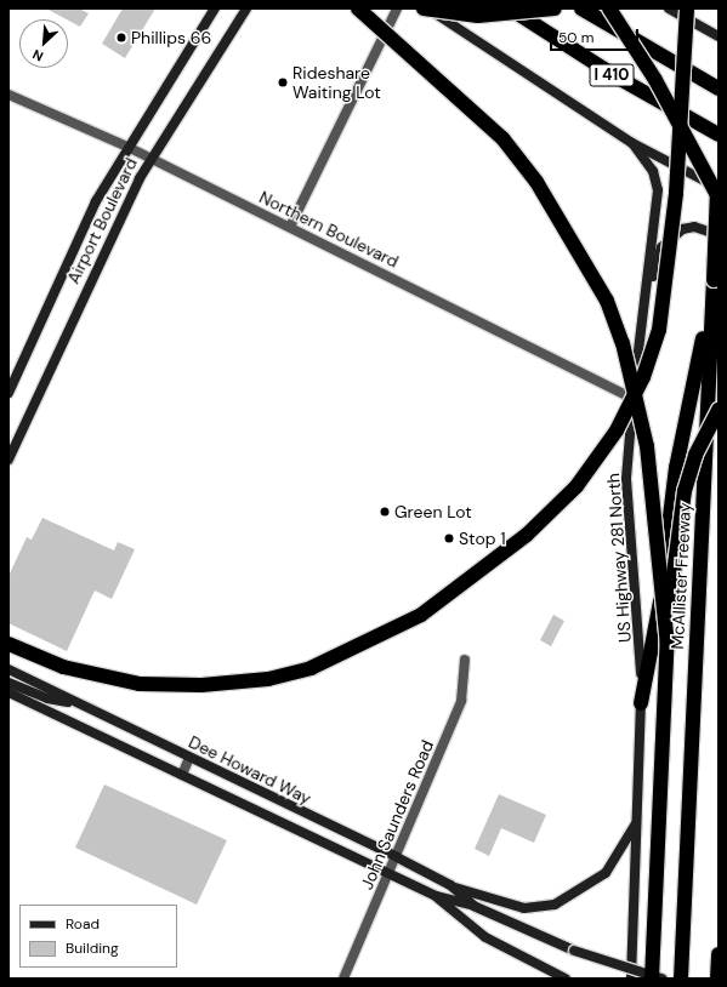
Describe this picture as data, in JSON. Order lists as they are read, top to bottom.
{
  "streets": {
    "highway": ["I 410", "McAllister Freeway"],
    "main road": ["Airport Boulevard", "US Highway 281 North", "Dee Howard Way"],
    "street": ["Northern Boulevard", "John Saunders Road"]
  },
  "crossings": [
    ["Airport Boulevard", "Northern Boulevard"],
    ["Northern Boulevard", "US Highway 281 North"],
    ["Dee Howard Way", "John Saunders Road"]
  ],
  "places": [
    "Phillips 66",
    "Rideshare Waiting Lot",
    "Green Lot",
    "Stop 1"
  ],
  "legend": ["Road", "Building"],
  "scale_bar": "50 m",
  "north": "bottom left"
}
